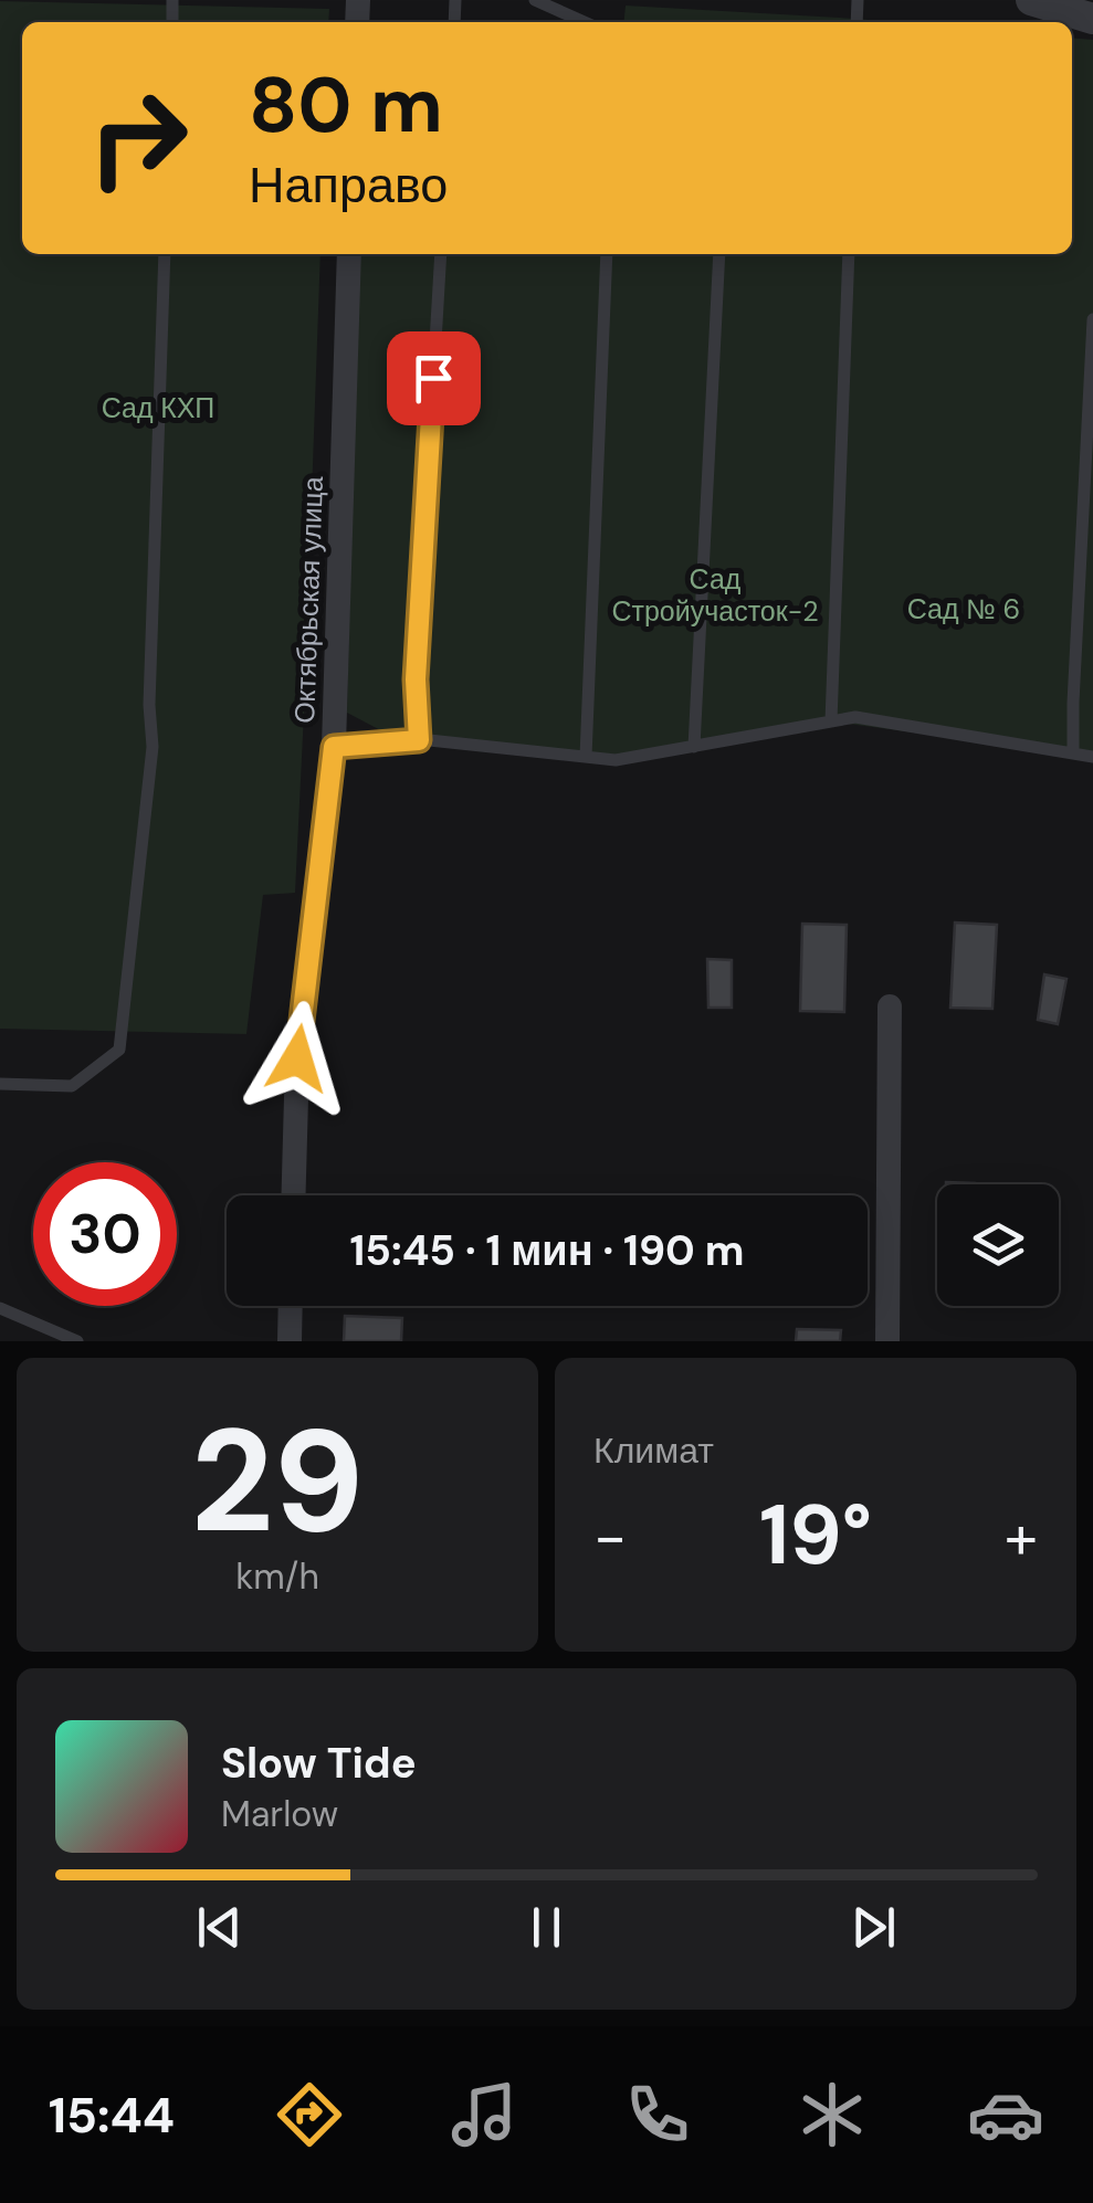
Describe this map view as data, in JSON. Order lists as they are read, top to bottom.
{
  "streets": {
    "street": ["Октябрьская улица"]
  },
  "parks": ["Сад КХП", "Сад Стройучасток-2", "Сад № 6"],
  "page": {
    "turn": ["80 m", "Направо"],
    "limit": "30",
    "trip": "15:45 · 1 мин · 190 m",
    "tile": [
      ["29", "km/h"],
      "Климат"
    ],
    "heat": ["−", "19°", "+"],
    "song": ["Slow Tide", "Marlow"],
    "tabs": "15:44"
  }
}
